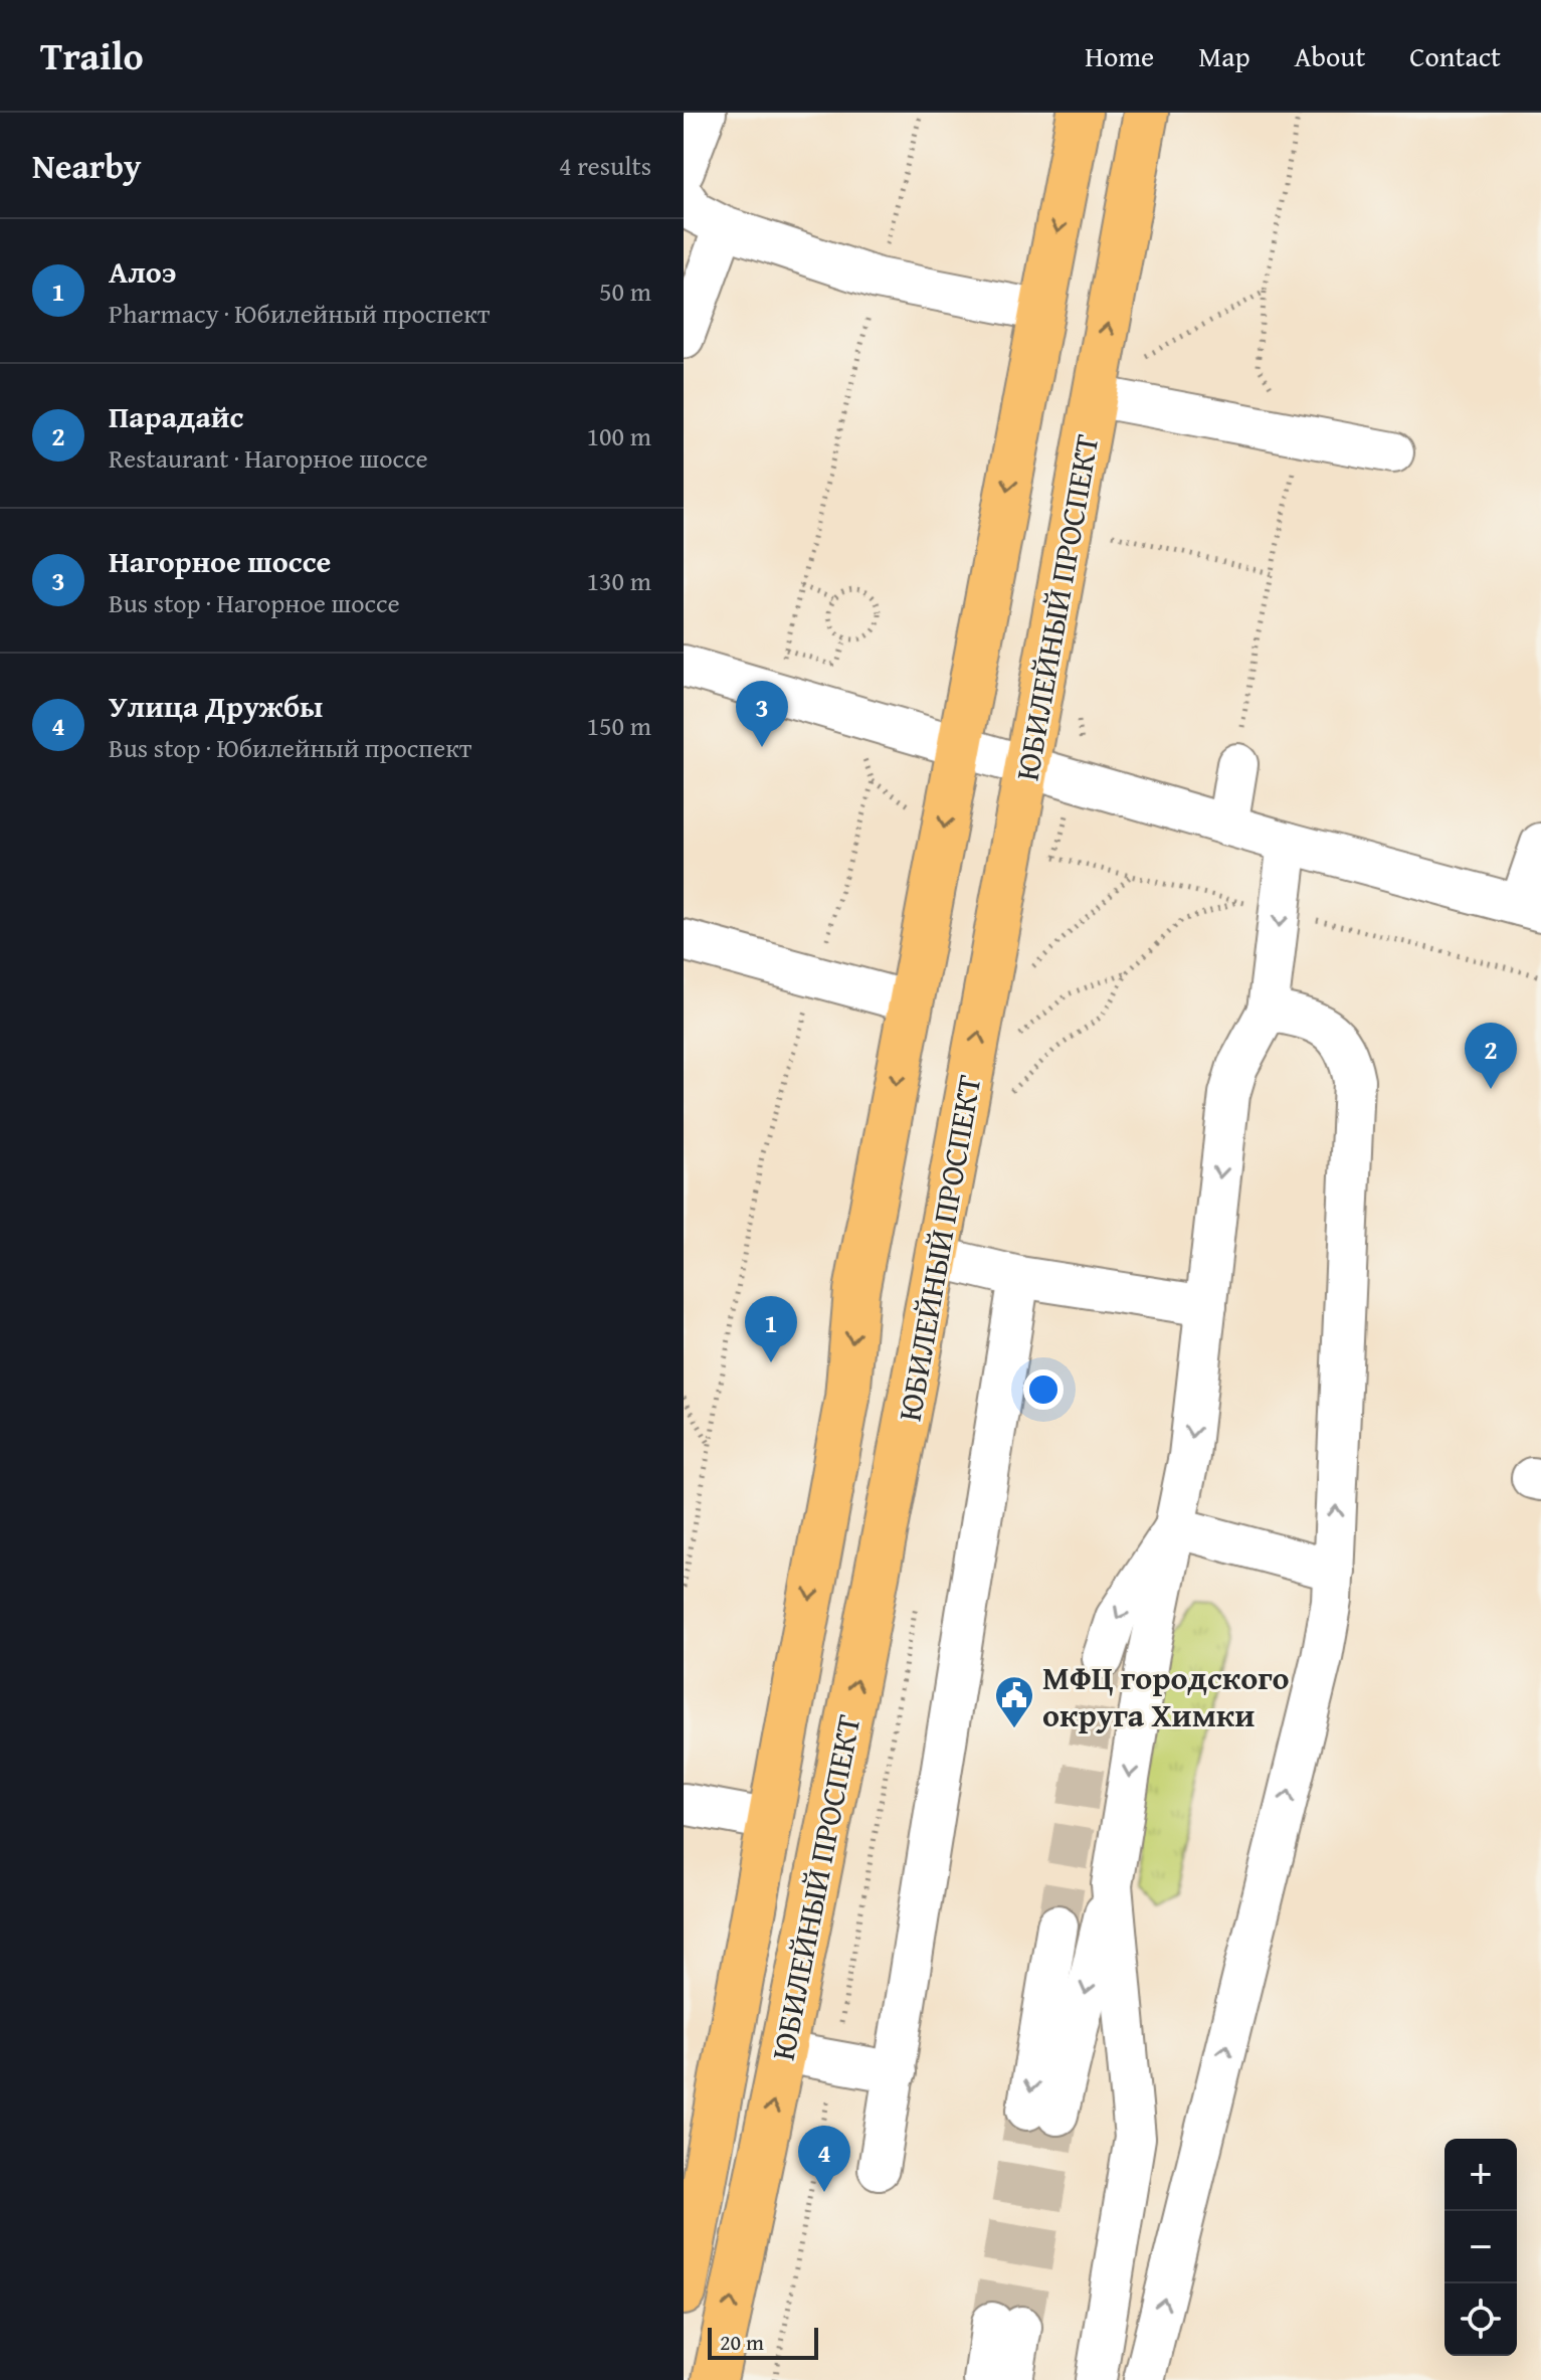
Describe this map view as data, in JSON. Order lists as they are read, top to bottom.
{
  "streets": {
    "main road": ["ЮБИЛЕЙНЫЙ ПРОСПЕКТ"]
  },
  "places": {
    "public building": ["МФЦ городского округа Химки"]
  },
  "scale_bar": "20 m",
  "page": {
    "header": "Trailo",
    "nav": [
      "Home",
      "Map",
      "About",
      "Contact"
    ],
    "heading": ["Nearby", "4 results"],
    "list": [
      {
        "mark": "1",
        "name": "Алоэ",
        "note": "Pharmacy · Юбилейный проспект",
        "value": "50 m"
      },
      {
        "mark": "2",
        "name": "Парадайс",
        "note": "Restaurant · Нагорное шоссе",
        "value": "100 m"
      },
      {
        "mark": "3",
        "name": "Нагорное шоссе",
        "note": "Bus stop · Нагорное шоссе",
        "value": "130 m"
      },
      {
        "mark": "4",
        "name": "Улица Дружбы",
        "note": "Bus stop · Юбилейный проспект",
        "value": "150 m"
      }
    ],
    "pins": [
      "3",
      "2",
      "1",
      "4"
    ],
    "map_buttons": ["+", "−"],
    "scale": "20 m"
  }
}
